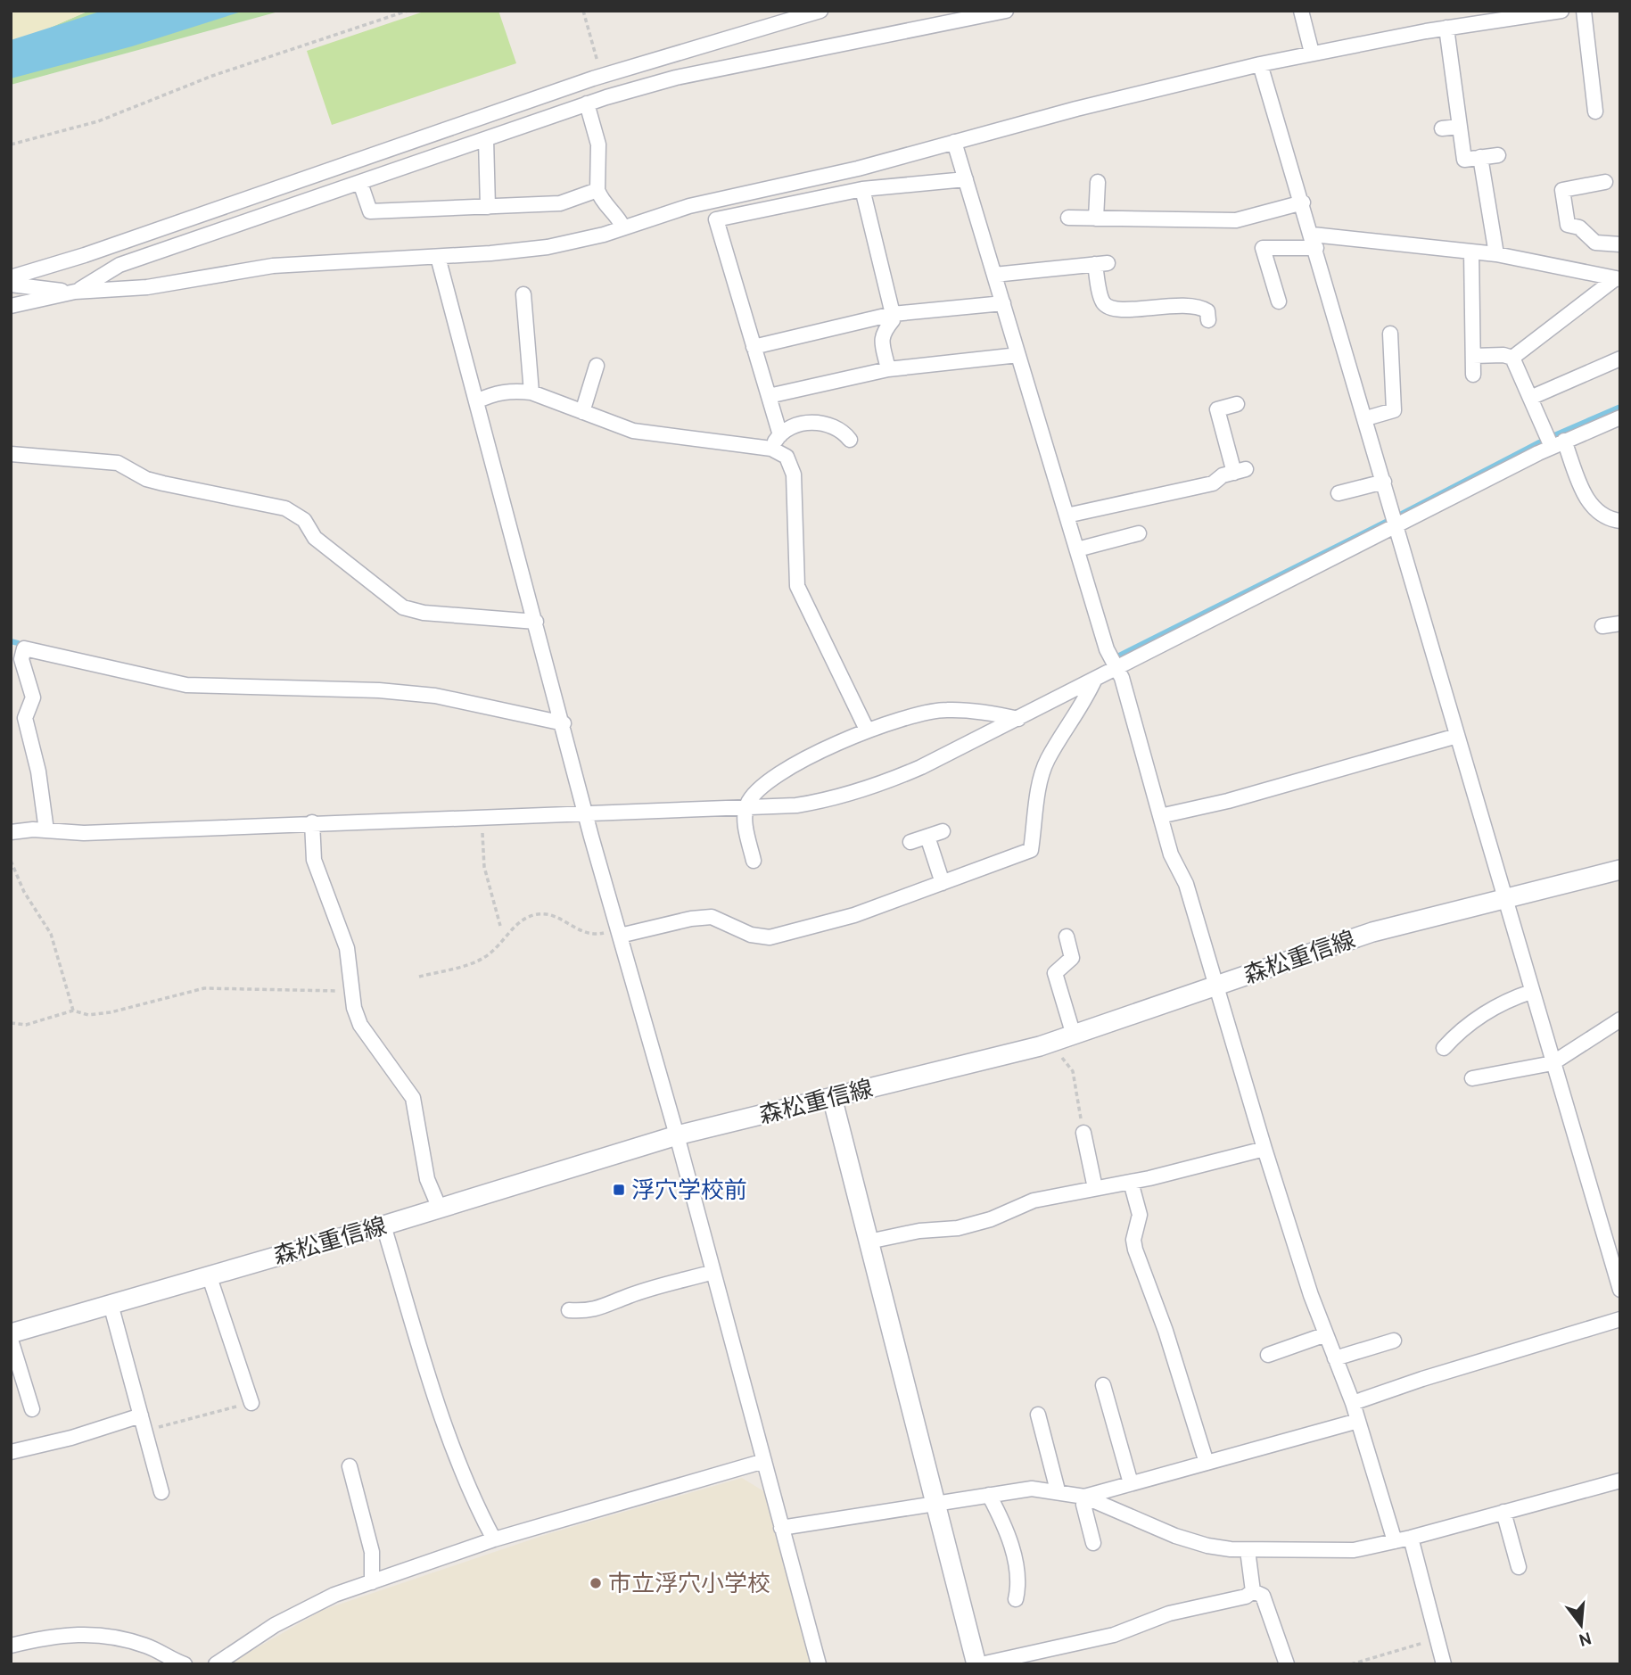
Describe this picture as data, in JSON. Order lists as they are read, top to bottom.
{
  "streets": {
    "main road": ["森松重信線"]
  },
  "places": {
    "transit": ["浮穴学校前"],
    "other": ["市立浮穴小学校"]
  },
  "north": "bottom"
}
